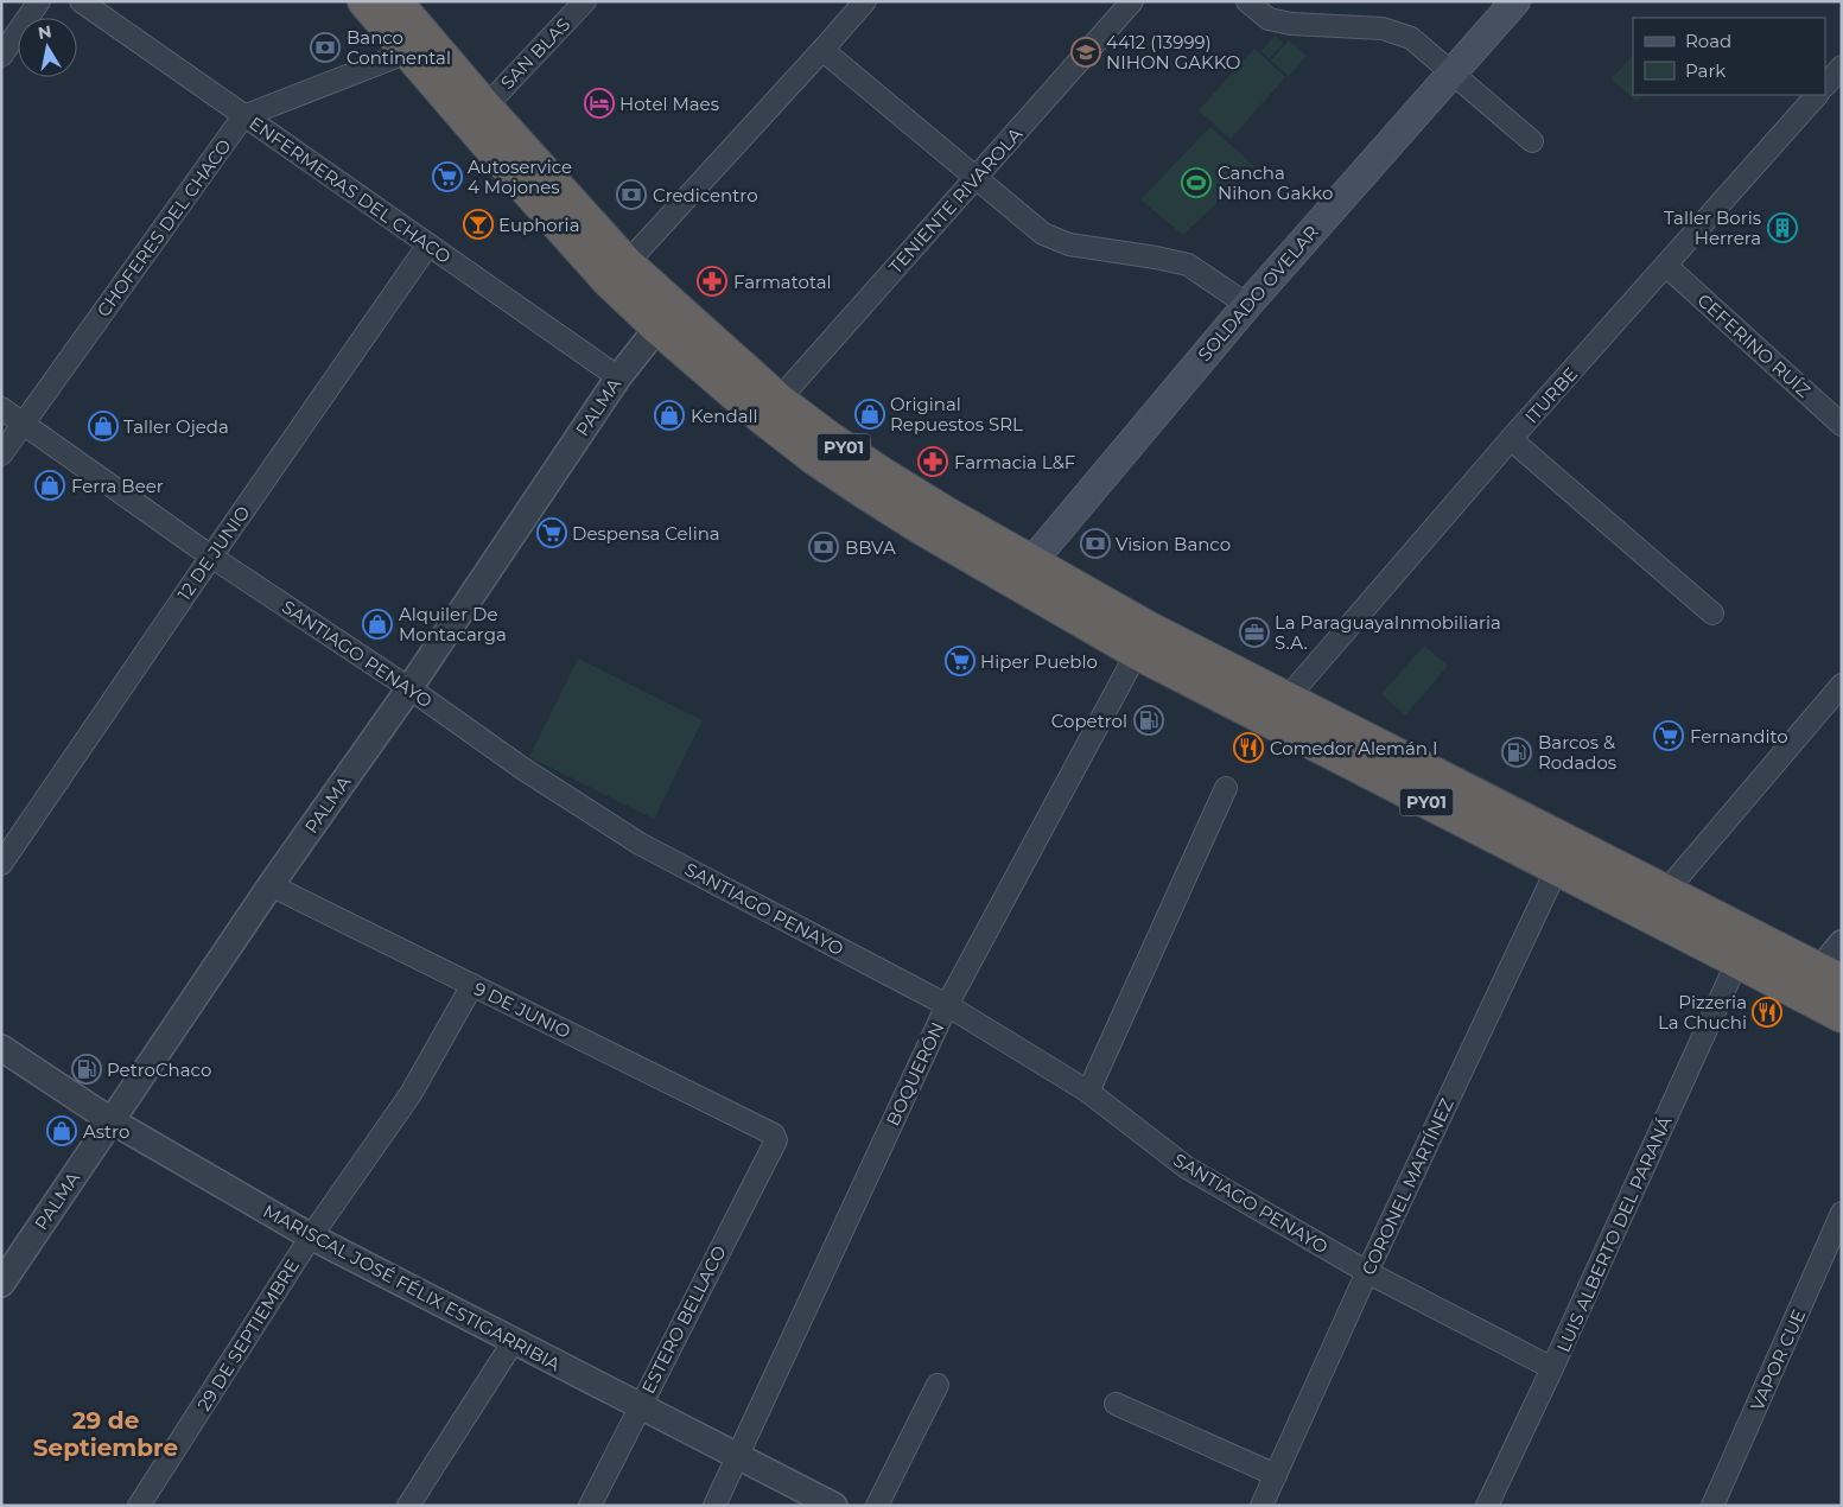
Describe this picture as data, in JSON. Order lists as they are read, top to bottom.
{
  "streets": {
    "highway": ["PY01"],
    "main road": ["SOLDADO OVELAR"],
    "street": [
      "SAN BLAS",
      "ENFERMERAS DEL CHACO",
      "TENIENTE RIVAROLA",
      "CHOFERES DEL CHACO",
      "CEFERINO RUÍZ",
      "ITURBE",
      "PALMA",
      "12 DE JUNIO",
      "SANTIAGO PENAYO",
      "9 DE JUNIO",
      "BOQUERÓN",
      "CORONEL MARTÍNEZ",
      "LUIS ALBERTO DEL PARANÁ",
      "MARISCAL JOSÉ FÉLIX ESTIGARRIBIA",
      "ESTERO BELLACO",
      "29 DE SEPTIEMBRE",
      "VAPOR CUE"
    ]
  },
  "crossings": [
    ["SAN BLAS", "PY01"],
    ["ENFERMERAS DEL CHACO", "CHOFERES DEL CHACO"],
    ["ENFERMERAS DEL CHACO", "PALMA"],
    ["ENFERMERAS DEL CHACO", "12 DE JUNIO"],
    ["TENIENTE RIVAROLA", "PY01"],
    ["CHOFERES DEL CHACO", "SANTIAGO PENAYO"],
    ["SOLDADO OVELAR", "PY01"],
    ["CEFERINO RUÍZ", "ITURBE"],
    ["ITURBE", "PY01"],
    ["PALMA", "PY01"],
    ["PALMA", "SANTIAGO PENAYO"],
    ["PALMA", "9 DE JUNIO"],
    ["PALMA", "MARISCAL JOSÉ FÉLIX ESTIGARRIBIA"],
    ["PY01", "BOQUERÓN"],
    ["PY01", "CORONEL MARTÍNEZ"],
    ["PY01", "LUIS ALBERTO DEL PARANÁ"],
    ["12 DE JUNIO", "SANTIAGO PENAYO"],
    ["SANTIAGO PENAYO", "BOQUERÓN"],
    ["SANTIAGO PENAYO", "CORONEL MARTÍNEZ"],
    ["SANTIAGO PENAYO", "LUIS ALBERTO DEL PARANÁ"],
    ["9 DE JUNIO", "ESTERO BELLACO"],
    ["9 DE JUNIO", "29 DE SEPTIEMBRE"],
    ["BOQUERÓN", "MARISCAL JOSÉ FÉLIX ESTIGARRIBIA"],
    ["MARISCAL JOSÉ FÉLIX ESTIGARRIBIA", "ESTERO BELLACO"],
    ["MARISCAL JOSÉ FÉLIX ESTIGARRIBIA", "29 DE SEPTIEMBRE"]
  ],
  "districts": ["29 de Septiembre"],
  "places": {
    "bank": [
      "Banco Continental",
      "Credicentro",
      "Vision Banco",
      "BBVA"
    ],
    "school or university": ["4412 (13999) NIHON GAKKO"],
    "hotel": ["Hotel Maes"],
    "supermarket": [
      "Autoservice 4 Mojones",
      "Despensa Celina",
      "Hiper Pueblo",
      "Fernandito"
    ],
    "sports": ["Cancha Nihon Gakko"],
    "bar": ["Euphoria"],
    "building": ["Taller Boris Herrera"],
    "pharmacy": ["Farmatotal", "Farmacia L&F"],
    "shop": [
      "Original Repuestos SRL",
      "Kendall",
      "Taller Ojeda",
      "Ferra Beer",
      "Alquiler De Montacarga",
      "Astro"
    ],
    "office": ["La ParaguayaInmobiliaria S.A."],
    "fuel station": ["Copetrol", "Barcos & Rodados", "PetroChaco"],
    "restaurant": ["Comedor Alemán I", "Pizzeria La Chuchi"]
  },
  "legend": ["Road", "Park"],
  "north": "top"
}
